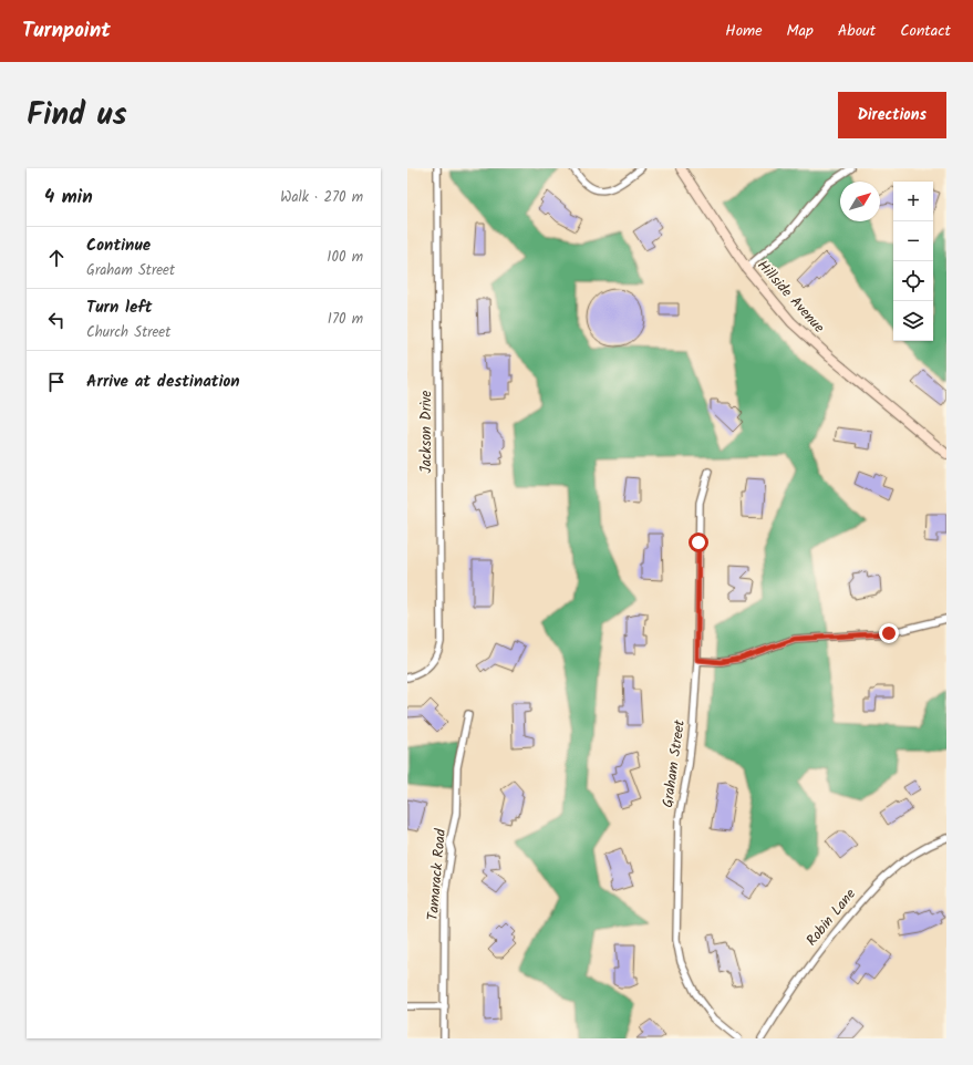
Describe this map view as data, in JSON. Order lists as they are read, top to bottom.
{
  "streets": {
    "main road": ["Hillside Avenue"],
    "street": [
      "Jackson Drive",
      "Graham Street",
      "Tamarack Road",
      "Robin Lane"
    ]
  },
  "north": "top right",
  "page": {
    "header": "Turnpoint",
    "nav": [
      "Home",
      "Map",
      "About",
      "Contact"
    ],
    "title": "Find us",
    "buttons": "Directions",
    "heading": ["4 min", "Walk · 270 m"],
    "map_buttons": ["+", "−"],
    "list": [
      ["Continue", "Graham Street", "100 m"],
      ["Turn left", "Church Street", "170 m"],
      "Arrive at destination"
    ]
  }
}
